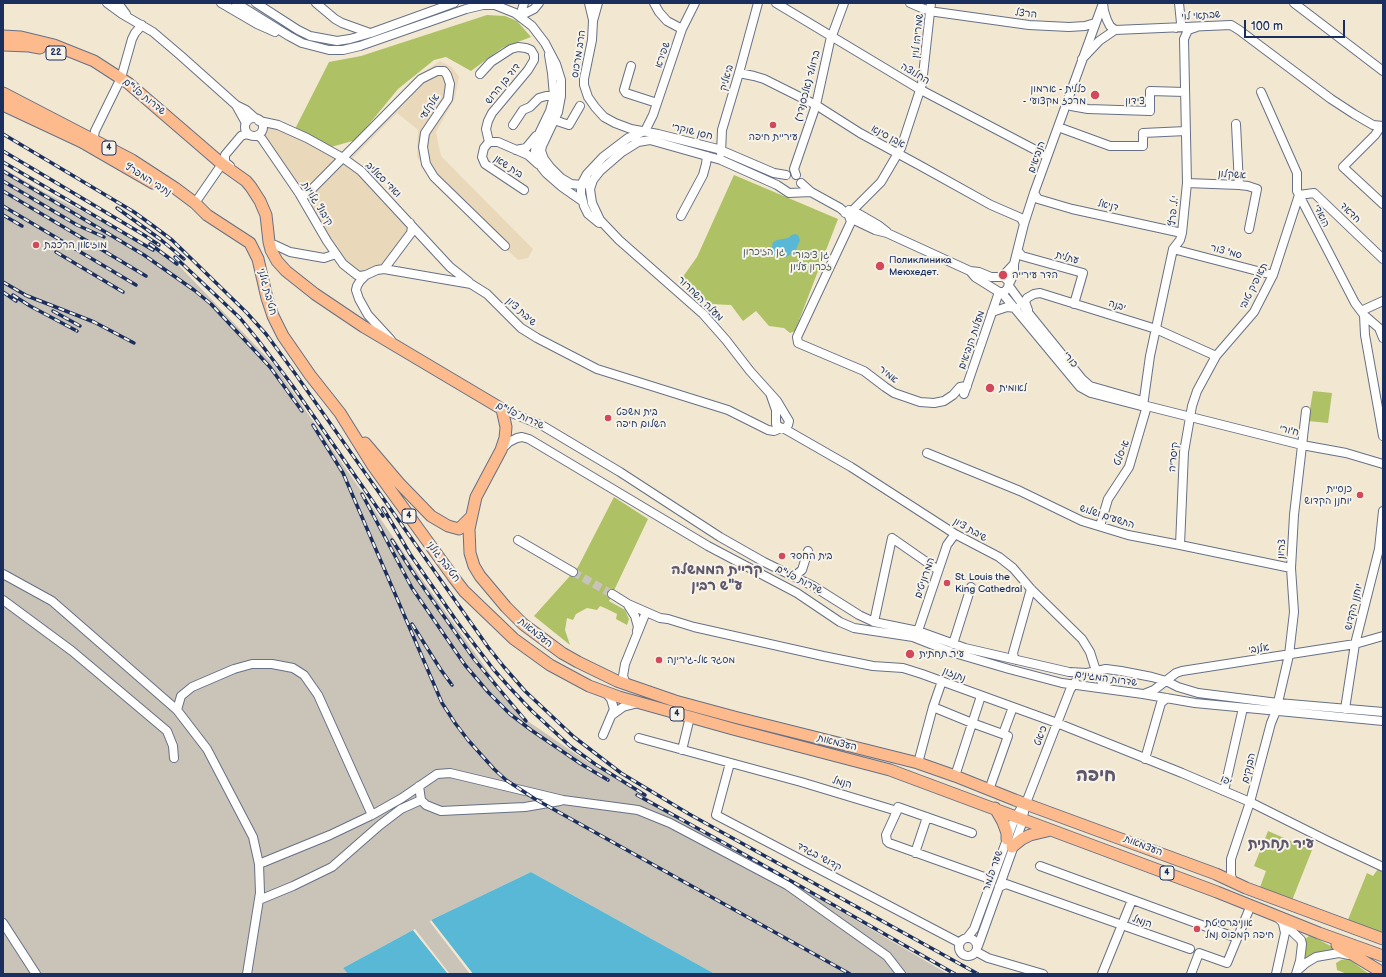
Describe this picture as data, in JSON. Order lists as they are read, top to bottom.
{
  "streets": {
    "highway": [
      "22",
      "שדרות פלי\"ם",
      "4",
      "נתיבי המפרץ",
      "חטיבת גולני",
      "העצמאות"
    ],
    "street": [
      "הרצל",
      "שבתאי לוי",
      "שמריהו לוין",
      "הרב מרכוס",
      "שפירא",
      "החלוצה",
      "ביאליק",
      "דוד בן הרוש",
      "ברוולד (אלכסנדר)",
      "צידון",
      "אלקלעי",
      "חסן שוקרי",
      "אבן סינא",
      "הנביאים",
      "בית שאן",
      "אשקלון",
      "ואדי סאליב",
      "קיבוץ גלויות",
      "דניאל",
      "י.ל. פרץ",
      "חדאד",
      "הואדי",
      "סמ' צור",
      "עתלית",
      "תאופיק טובי",
      "מעלה השחרור",
      "יבנה",
      "שיבת ציון",
      "מעלות הנביאים",
      "כורי",
      "אמיר",
      "ח'ורי",
      "א-סלט",
      "קיסריה",
      "התשעים ושלוש",
      "צהיון",
      "המרוניטים",
      "יוחנן הקדוש",
      "אלנבי",
      "נתנזון",
      "שדרות המגינים",
      "כיאט",
      "הבנקים",
      "יפו",
      "הנמל",
      "קדושי בגדד",
      "שער פלמר"
    ]
  },
  "crossings": [
    ["הרצל", "שמריהו לוין"],
    ["הרצל", "הנביאים"],
    ["שבתאי לוי", "הנביאים"],
    ["שמריהו לוין", "החלוצה"],
    ["שמריהו לוין", "אבן סינא"],
    ["שמריהו לוין", "אמיר"],
    ["הרב מרכוס", "חסן שוקרי"],
    ["הרב מרכוס", "בית שאן"],
    ["הרב מרכוס", "מעלה השחרור"],
    ["שפירא", "חסן שוקרי"],
    ["החלוצה", "ברוולד (אלכסנדר)"],
    ["החלוצה", "הנביאים"],
    ["ביאליק", "חסן שוקרי"],
    ["ביאליק", "אבן סינא"],
    ["דוד בן הרוש", "בית שאן"],
    ["ברוולד (אלכסנדר)", "חסן שוקרי"],
    ["ברוולד (אלכסנדר)", "אבן סינא"],
    ["שדרות פלי\"ם", "העצמאות"],
    ["שדרות פלי\"ם", "שדרות המגינים"],
    ["צידון", "הנביאים"],
    ["צידון", "י.ל. פרץ"],
    ["חסן שוקרי", "מעלה השחרור"],
    ["אבן סינא", "הנביאים"],
    ["הנביאים", "דניאל"],
    ["הנביאים", "עתלית"],
    ["הנביאים", "מעלות הנביאים"],
    ["הנביאים", "כורי"],
    ["אשקלון", "י.ל. פרץ"],
    ["נתיבי המפרץ", "חטיבת גולני"],
    ["ואדי סאליב", "קיבוץ גלויות"],
    ["ואדי סאליב", "שיבת ציון"],
    ["קיבוץ גלויות", "שיבת ציון"],
    ["דניאל", "י.ל. פרץ"],
    ["י.ל. פרץ", "סמ' צור"],
    ["י.ל. פרץ", "יבנה"],
    ["י.ל. פרץ", "כורי"],
    ["י.ל. פרץ", "א-סלט"],
    ["חדאד", "הואדי"],
    ["חדאד", "תאופיק טובי"],
    ["הואדי", "תאופיק טובי"],
    ["סמ' צור", "תאופיק טובי"],
    ["עתלית", "יבנה"],
    ["תאופיק טובי", "יבנה"],
    ["תאופיק טובי", "קיסריה"],
    ["חטיבת גולני", "העצמאות"],
    ["מעלה השחרור", "שיבת ציון"],
    ["יבנה", "כורי"],
    ["שיבת ציון", "המרוניטים"],
    ["שיבת ציון", "שדרות המגינים"],
    ["מעלות הנביאים", "כורי"],
    ["מעלות הנביאים", "אמיר"],
    ["כורי", "ח'ורי"],
    ["כורי", "א-סלט"],
    ["כורי", "קיסריה"],
    ["ח'ורי", "קיסריה"],
    ["ח'ורי", "צהיון"],
    ["א-סלט", "התשעים ושלוש"],
    ["קיסריה", "התשעים ושלוש"],
    ["התשעים ושלוש", "צהיון"],
    ["צהיון", "אלנבי"],
    ["צהיון", "הבנקים"],
    ["המרוניטים", "שדרות המגינים"],
    ["יוחנן הקדוש", "אלנבי"],
    ["יוחנן הקדוש", "שדרות המגינים"],
    ["העצמאות", "כיאט"],
    ["העצמאות", "הבנקים"],
    ["העצמאות", "שער פלמר"],
    ["אלנבי", "שדרות המגינים"],
    ["אלנבי", "הבנקים"],
    ["נתנזון", "כיאט"],
    ["נתנזון", "יפו"],
    ["שדרות המגינים", "כיאט"],
    ["שדרות המגינים", "הבנקים"],
    ["כיאט", "יפו"],
    ["כיאט", "שער פלמר"],
    ["הבנקים", "יפו"],
    ["הנמל", "קדושי בגדד"],
    ["הנמל", "שער פלמר"],
    ["קדושי בגדד", "שער פלמר"]
  ],
  "districts": ["קריית הממשלה ע\"ש רבין", "חיפה", "עיר תחתית"],
  "parks": ["גן הזיכרון", "גן ציבורי זכרון עליון"],
  "places": [
    "כללית - ארמון - מרכז מקצועי",
    "עיריית חיפה",
    "מוזיאון הרכבת",
    "Поликлиника Меюхедет.",
    "הדר עירייה",
    "לאומית",
    "בית משפט השלום חיפה",
    "כנסיית יוחנן הקדוש",
    "בית החסד",
    "St. Louis the King Cathedral",
    "עיר תחתית",
    "מסגד אל-ג'רינה",
    "אוניברסיטת חיפה קמפוס נמל"
  ],
  "scale_bar": "100 m"
}
